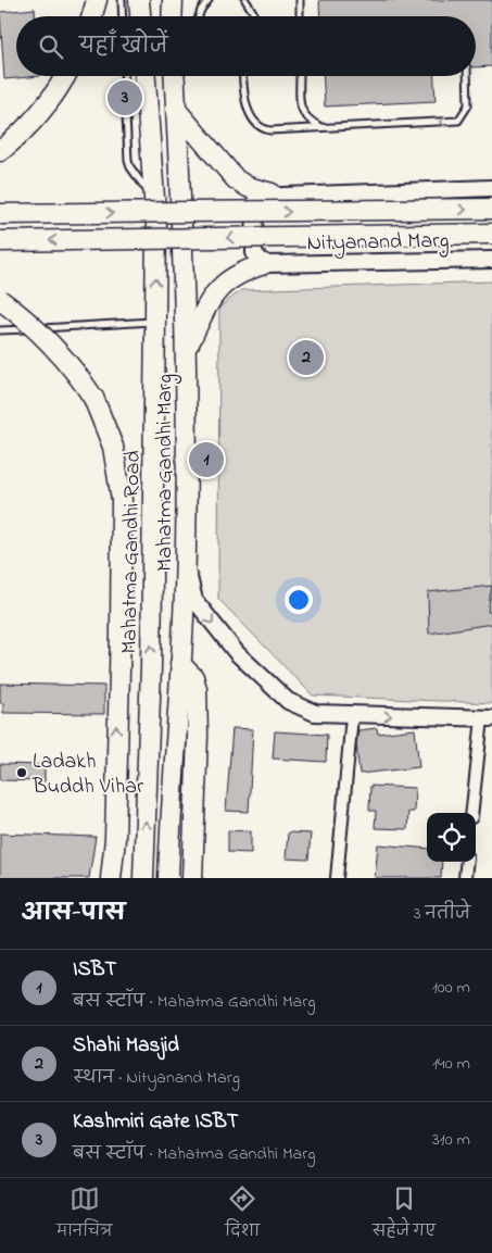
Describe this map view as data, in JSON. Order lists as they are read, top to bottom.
{
  "streets": {
    "highway": ["Mahatma Gandhi Marg", "Mahatma Gandhi Road"],
    "main road": ["Nityanand Marg"]
  },
  "places": ["Ladakh Buddh Vihar"],
  "page": {
    "search": "यहाँ खोजें",
    "pins": ["3", "2", "1"],
    "heading": ["आस-पास", "3 नतीजे"],
    "list": [
      {
        "mark": "1",
        "name": "ISBT",
        "note": "बस स्टॉप · Mahatma Gandhi Marg",
        "value": "100 m"
      },
      {
        "mark": "2",
        "name": "Shahi Masjid",
        "note": "स्थान · Nityanand Marg",
        "value": "140 m"
      },
      {
        "mark": "3",
        "name": "Kashmiri Gate ISBT",
        "note": "बस स्टॉप · Mahatma Gandhi Marg",
        "value": "310 m"
      }
    ],
    "nav": ["मानचित्र", "दिशा", "सहेजे गए"]
  }
}
